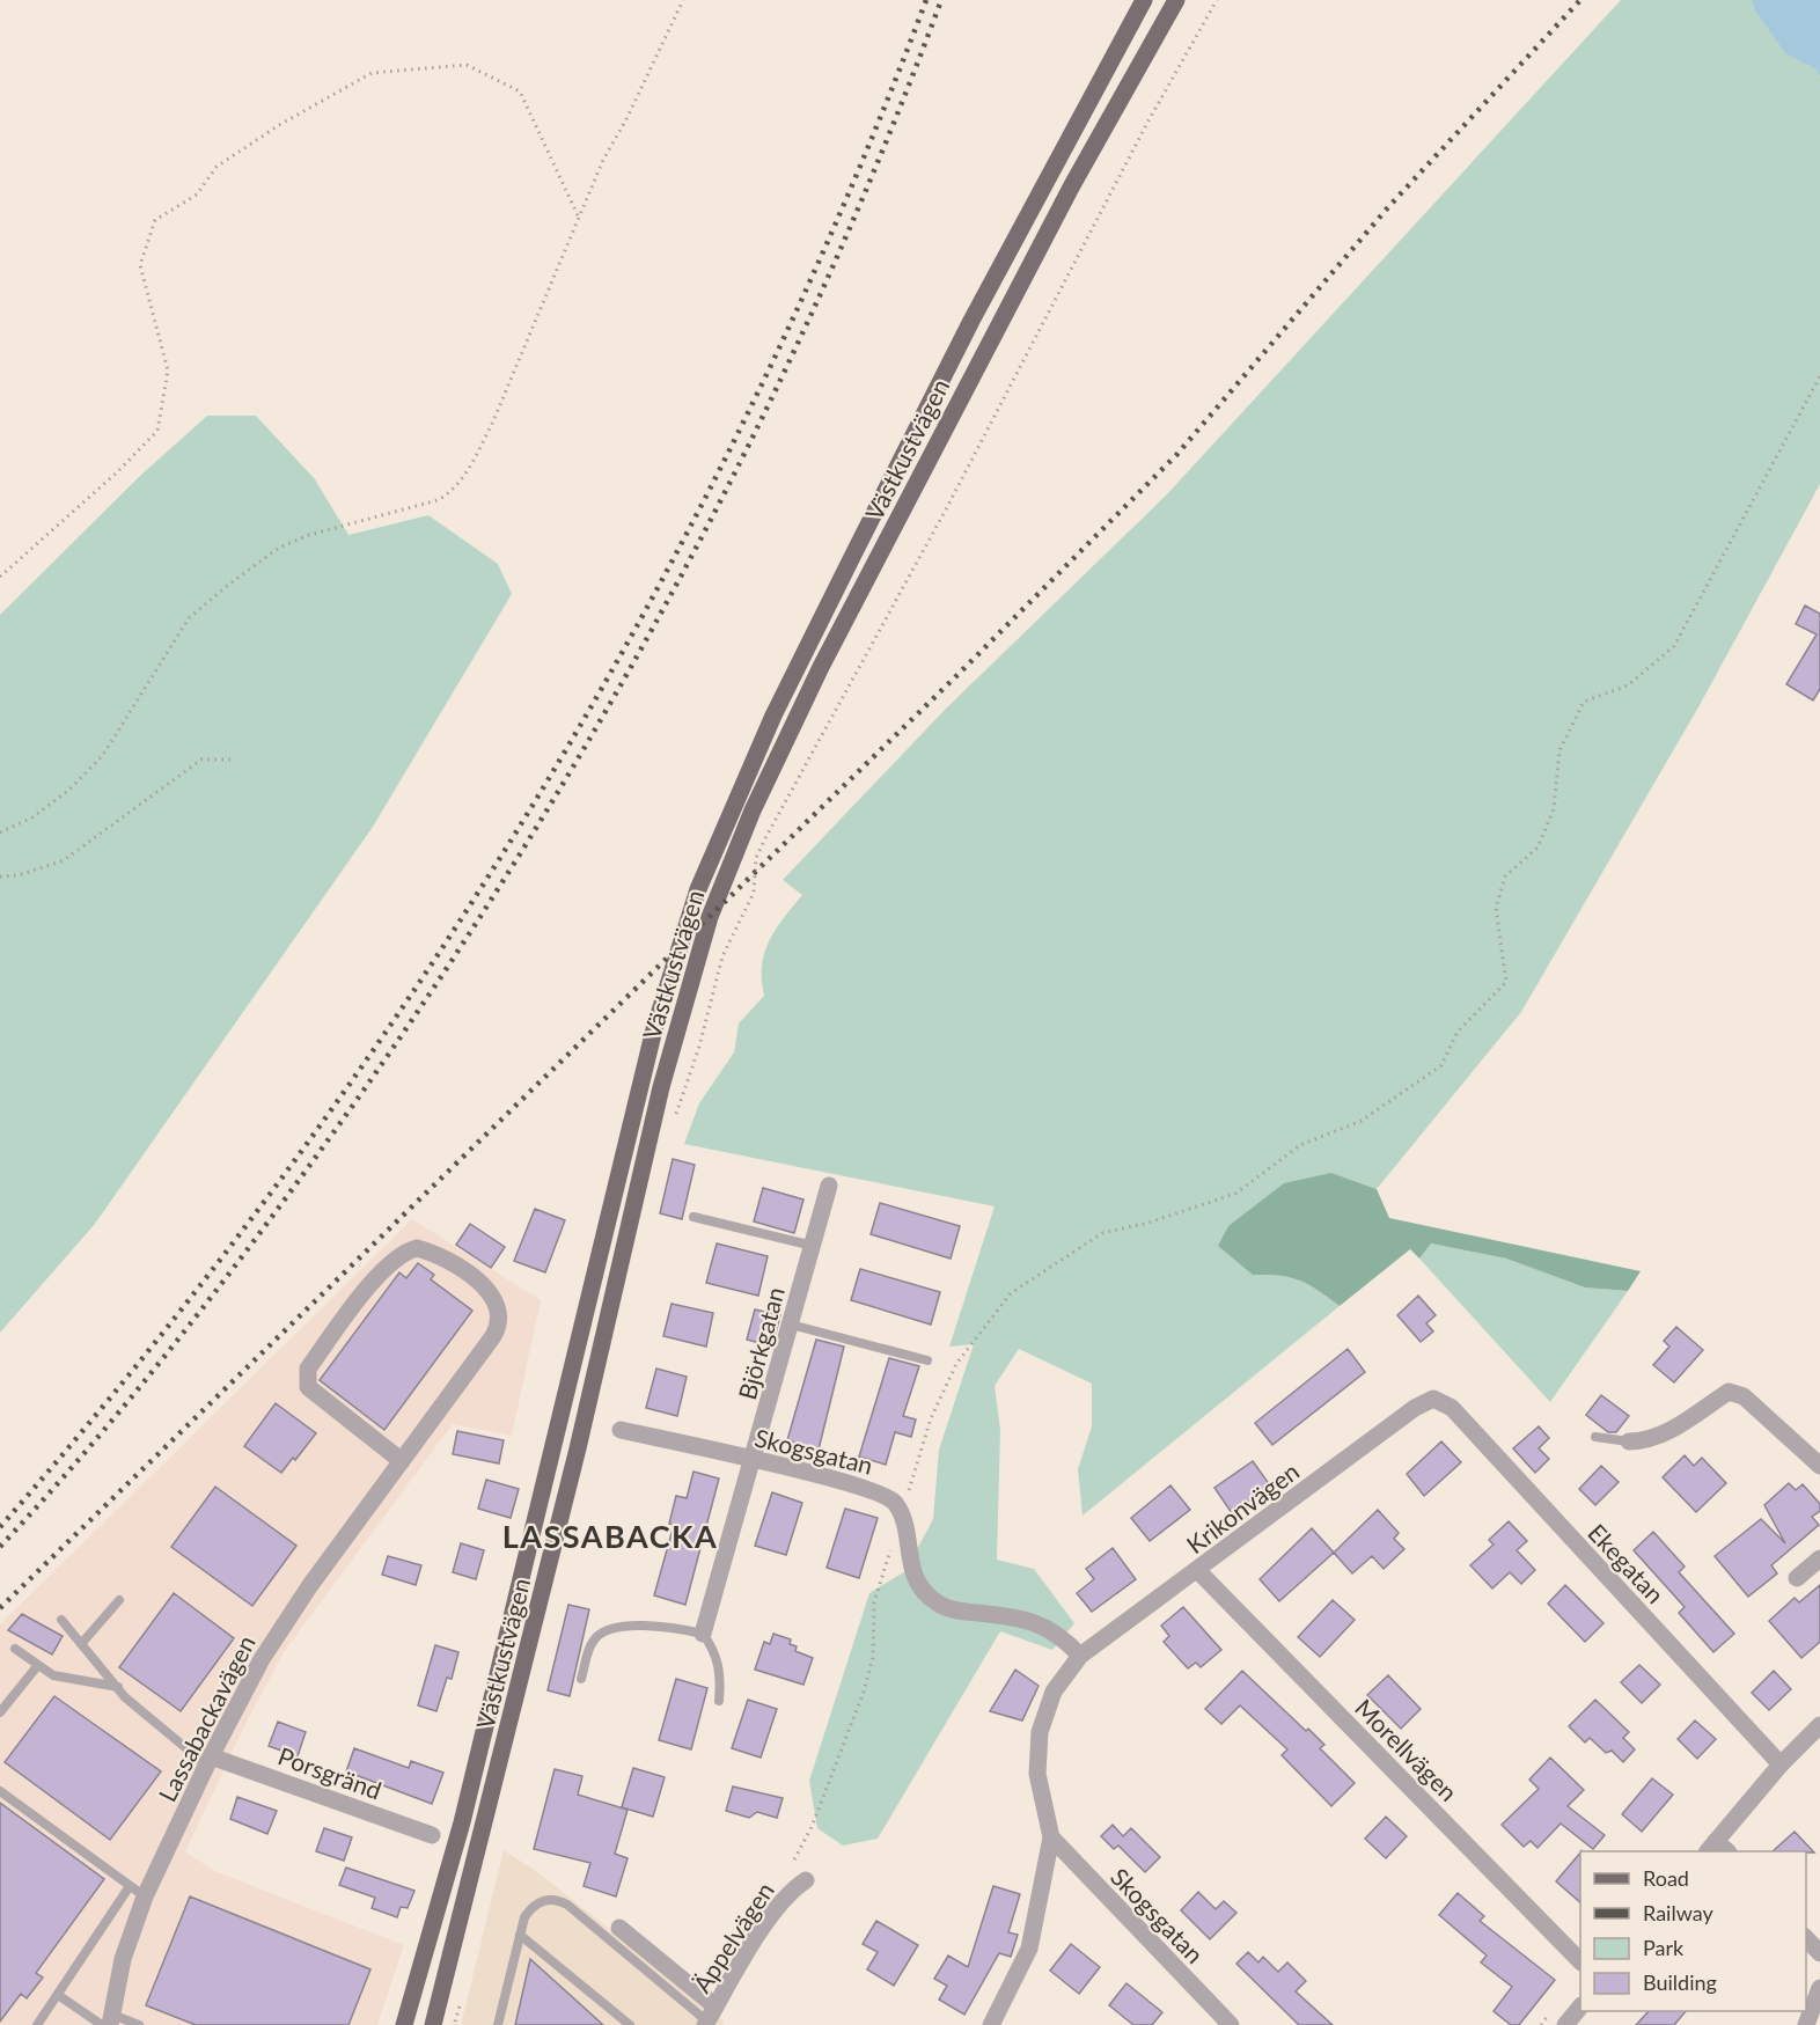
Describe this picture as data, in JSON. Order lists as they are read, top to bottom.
{
  "streets": {
    "main road": ["Västkustvägen"],
    "street": [
      "Björkgatan",
      "Skogsgatan",
      "Krikonvägen",
      "Ekegatan",
      "Lassabackavägen",
      "Morellvägen",
      "Porsgränd",
      "Äppelvägen"
    ]
  },
  "crossings": [
    ["Björkgatan", "Skogsgatan"],
    ["Krikonvägen", "Ekegatan"],
    ["Krikonvägen", "Morellvägen"],
    ["Lassabackavägen", "Porsgränd"]
  ],
  "districts": ["LASSABACKA"],
  "legend": [
    "Road",
    "Railway",
    "Park",
    "Building"
  ]
}
